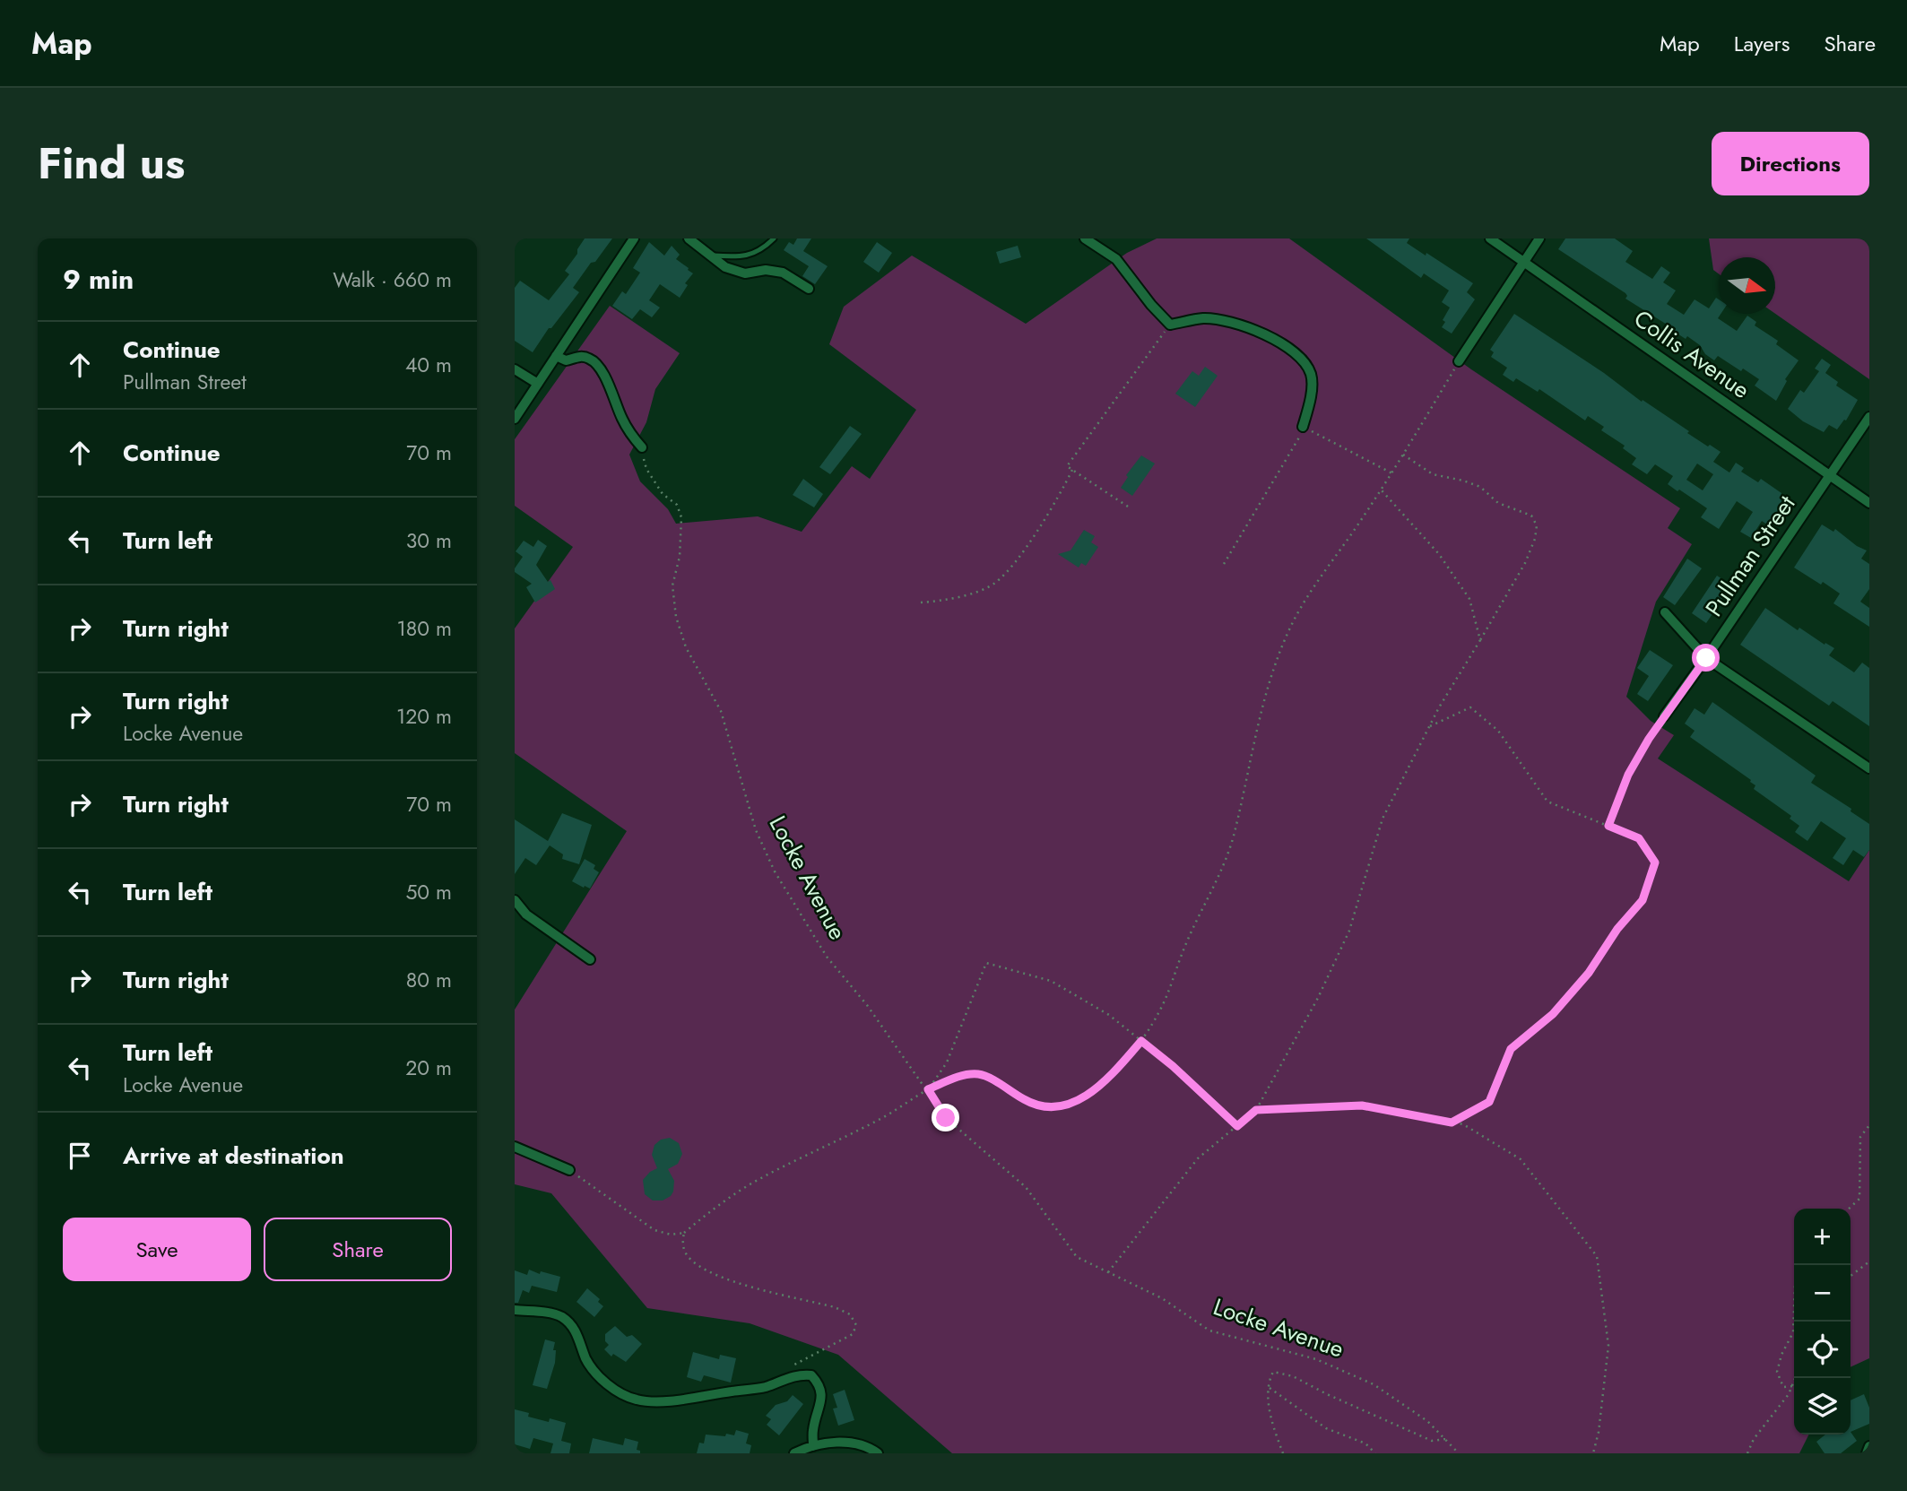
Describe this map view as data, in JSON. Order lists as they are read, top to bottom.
{
  "streets": {
    "street": ["Collis Avenue", "Pullman Street"],
    "path": ["Locke Avenue"]
  },
  "crossings": [
    ["Collis Avenue", "Pullman Street"]
  ],
  "north": "right",
  "page": {
    "header": "Map",
    "nav": ["Map", "Layers", "Share"],
    "title": "Find us",
    "buttons": [
      "Directions",
      ["Save", "Share"]
    ],
    "heading": ["9 min", "Walk · 660 m"],
    "list": [
      ["Continue", "Pullman Street", "40 m"],
      ["Continue", "70 m"],
      ["Turn left", "30 m"],
      ["Turn right", "180 m"],
      ["Turn right", "Locke Avenue", "120 m"],
      ["Turn right", "70 m"],
      ["Turn left", "50 m"],
      ["Turn right", "80 m"],
      ["Turn left", "Locke Avenue", "20 m"],
      "Arrive at destination"
    ],
    "map_buttons": ["+", "−"]
  }
}
